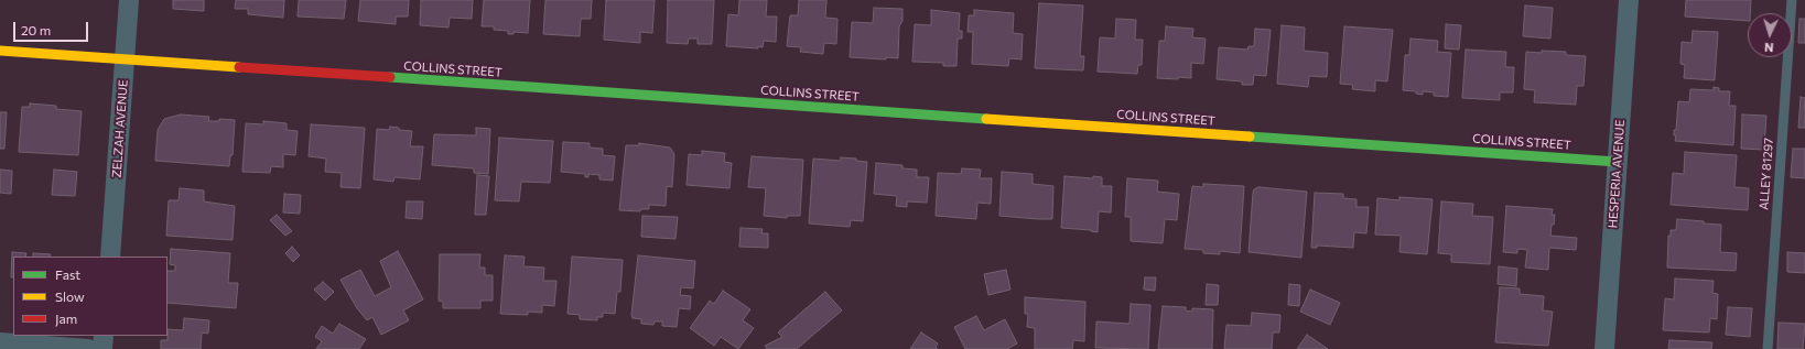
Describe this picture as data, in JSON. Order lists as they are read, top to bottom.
{
  "streets": {
    "street": ["COLLINS STREET", "ZELZAH AVENUE", "HESPERIA AVENUE"],
    "lane": ["ALLEY 81297"]
  },
  "crossings": [
    ["COLLINS STREET", "ZELZAH AVENUE"],
    ["COLLINS STREET", "HESPERIA AVENUE"]
  ],
  "legend": ["Fast", "Slow", "Jam"],
  "scale_bar": "20 m",
  "north": "bottom"
}
